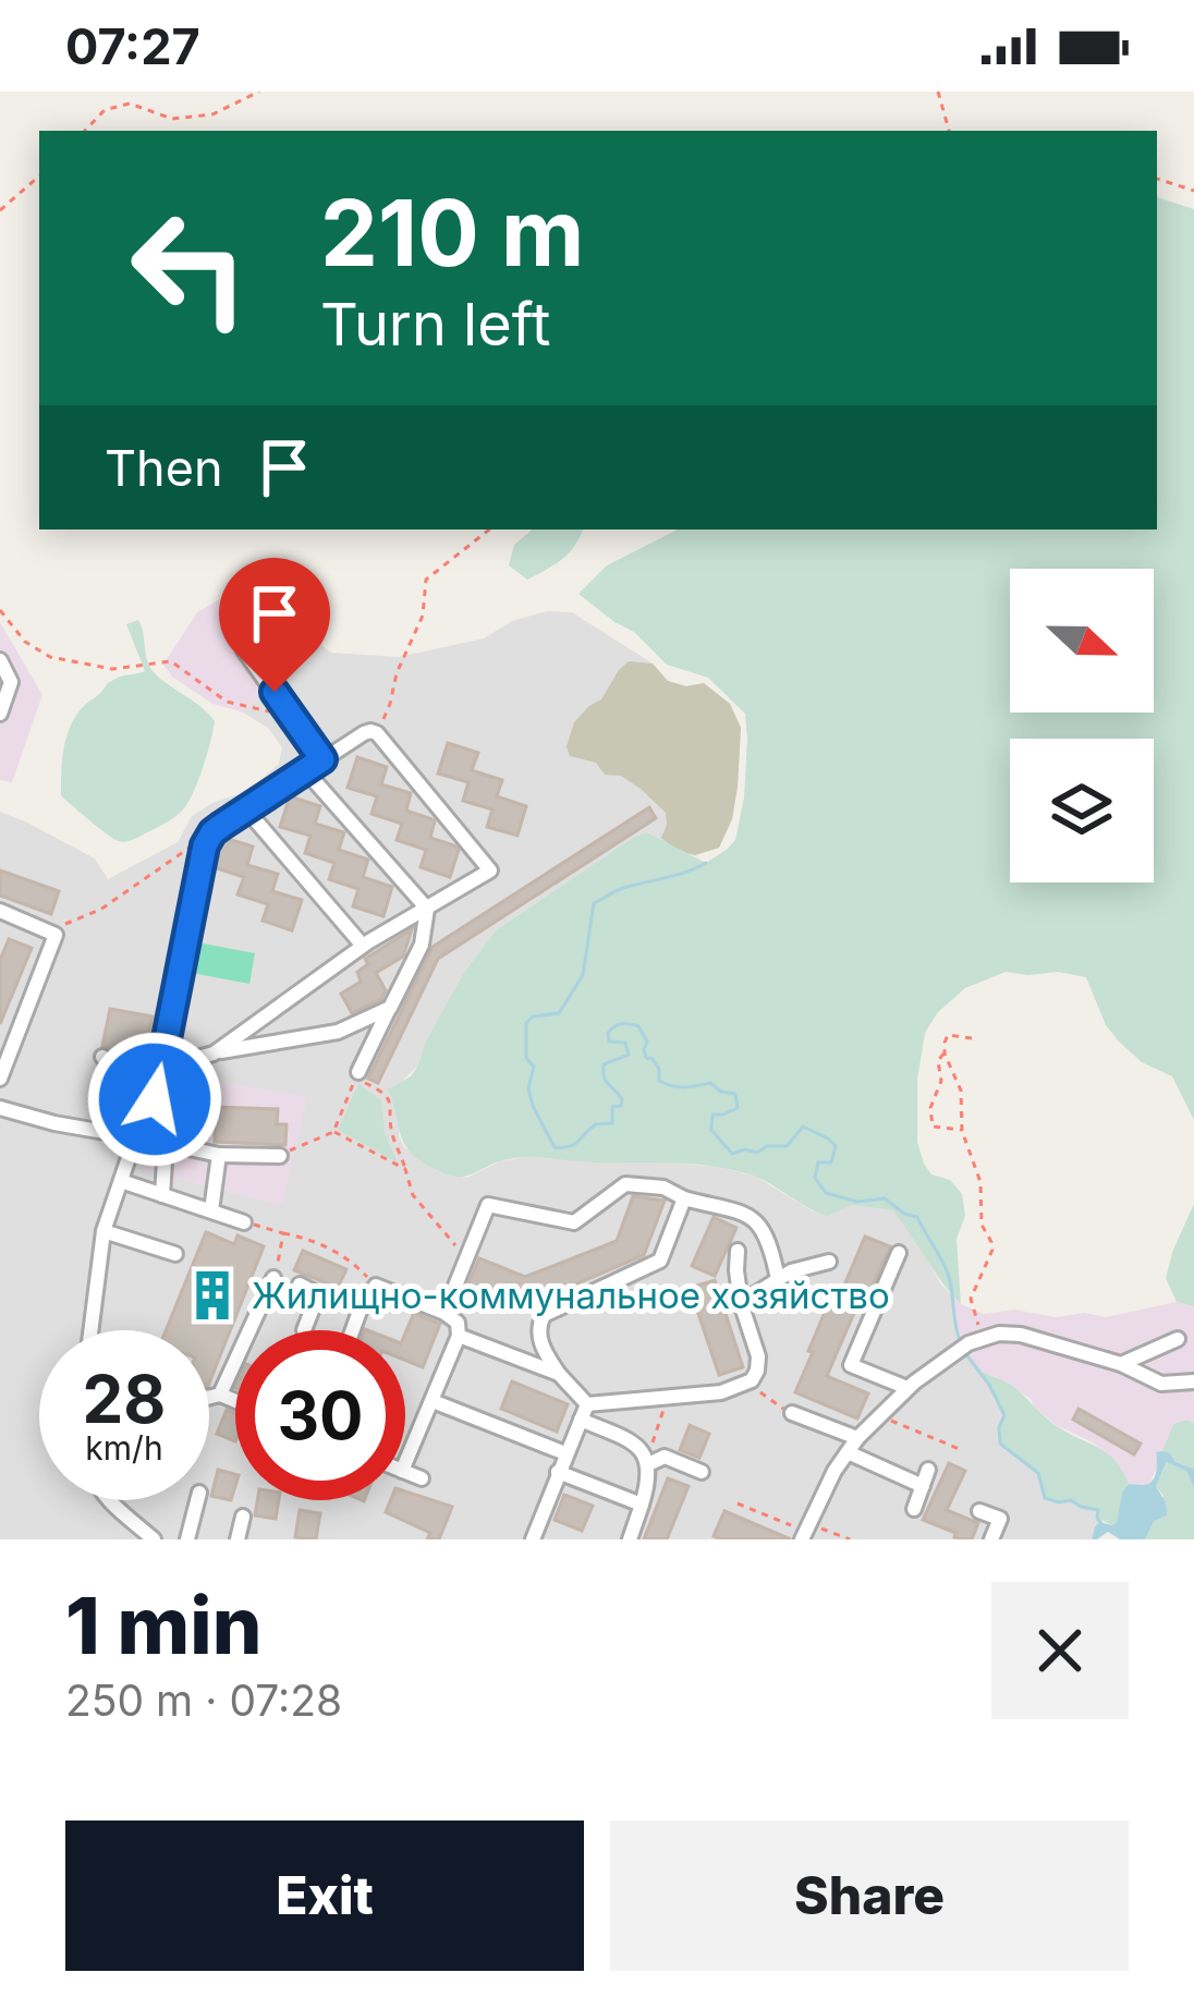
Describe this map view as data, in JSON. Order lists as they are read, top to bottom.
{
  "places": {
    "building": ["Жилищно-коммунальное хозяйство"]
  },
  "north": "right",
  "page": {
    "status": "07:27",
    "turn": ["210 m", "Turn left"],
    "then": "Then",
    "speed": "28 km/h",
    "limit": "30",
    "heading": ["1 min", "250 m · 07:28"],
    "buttons": ["Exit", "Share"]
  }
}
